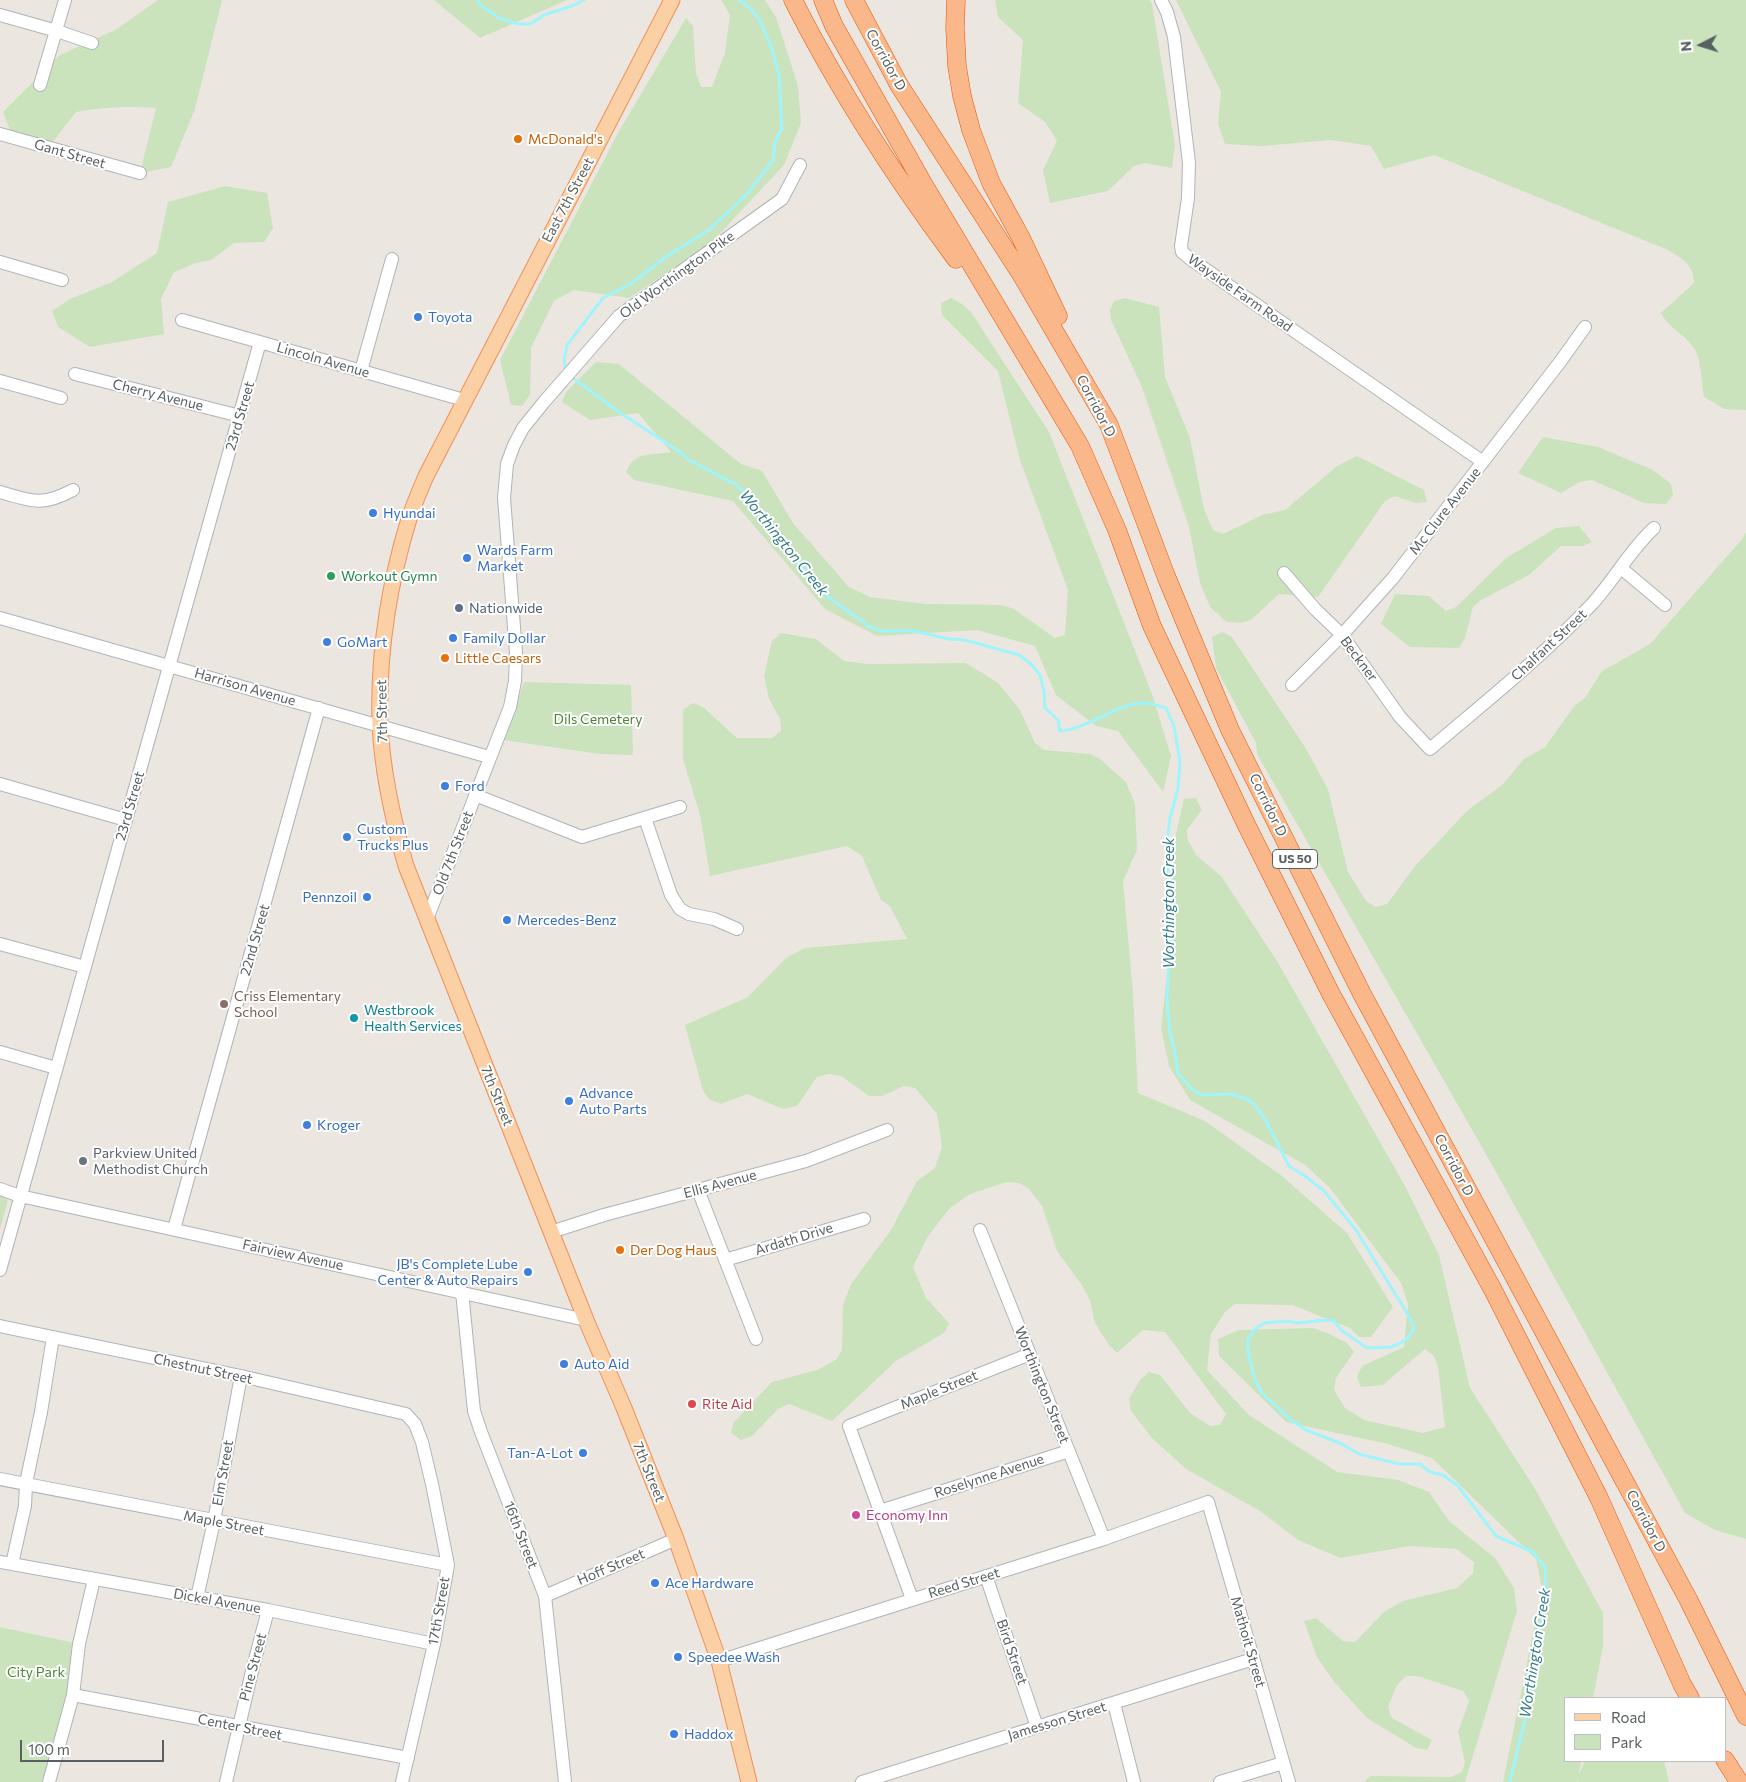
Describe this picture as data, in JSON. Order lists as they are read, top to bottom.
{
  "streets": {
    "highway": ["Corridor D", "US 50"],
    "main road": ["East 7th Street", "7th Street"],
    "street": [
      "Gant Street",
      "Old Worthington Pike",
      "Wayside Farm Road",
      "Lincoln Avenue",
      "Cherry Avenue",
      "23rd Street",
      "Mc Clure Avenue",
      "Chalfant Street",
      "Beckner",
      "Harrison Avenue",
      "Old 7th Street",
      "22nd Street",
      "Ellis Avenue",
      "Ardath Drive",
      "Fairview Avenue",
      "Chestnut Street",
      "Worthington Street",
      "Maple Street",
      "Elm Street",
      "Roselynne Avenue",
      "16th Street",
      "Hoff Street",
      "Reed Street",
      "Dickel Avenue",
      "17th Street",
      "Mathoit Street",
      "Bird Street",
      "Pine Street",
      "Jamesson Street",
      "Center Street"
    ]
  },
  "crossings": [
    ["East 7th Street", "Lincoln Avenue"],
    ["East 7th Street", "7th Street"],
    ["Old Worthington Pike", "Old 7th Street"],
    ["Wayside Farm Road", "Mc Clure Avenue"],
    ["Lincoln Avenue", "23rd Street"],
    ["Lincoln Avenue", "7th Street"],
    ["Cherry Avenue", "23rd Street"],
    ["23rd Street", "Harrison Avenue"],
    ["23rd Street", "Fairview Avenue"],
    ["Mc Clure Avenue", "Beckner"],
    ["Chalfant Street", "Beckner"],
    ["Harrison Avenue", "7th Street"],
    ["Harrison Avenue", "Old 7th Street"],
    ["Harrison Avenue", "22nd Street"],
    ["7th Street", "Old 7th Street"],
    ["7th Street", "Ellis Avenue"],
    ["7th Street", "Fairview Avenue"],
    ["7th Street", "Hoff Street"],
    ["7th Street", "Reed Street"],
    ["22nd Street", "Fairview Avenue"],
    ["Fairview Avenue", "16th Street"],
    ["Chestnut Street", "Elm Street"],
    ["Chestnut Street", "17th Street"],
    ["Worthington Street", "Maple Street"],
    ["Worthington Street", "Roselynne Avenue"],
    ["Worthington Street", "Reed Street"],
    ["Maple Street", "Elm Street"],
    ["Maple Street", "Roselynne Avenue"],
    ["Maple Street", "17th Street"],
    ["Elm Street", "Dickel Avenue"],
    ["16th Street", "Hoff Street"],
    ["Reed Street", "Mathoit Street"],
    ["Reed Street", "Bird Street"],
    ["Dickel Avenue", "17th Street"],
    ["Dickel Avenue", "Pine Street"],
    ["17th Street", "Center Street"],
    ["Mathoit Street", "Jamesson Street"],
    ["Bird Street", "Jamesson Street"],
    ["Pine Street", "Center Street"]
  ],
  "water": ["Worthington Creek"],
  "parks": ["Dils Cemetery", "City Park"],
  "places": [
    "McDonald's",
    "Toyota",
    "Hyundai",
    "Wards Farm Market",
    "Workout Gymn",
    "Nationwide",
    "Family Dollar",
    "GoMart",
    "Little Caesars",
    "Ford",
    "Custom Trucks Plus",
    "Pennzoil",
    "Mercedes-Benz",
    "Criss Elementary School",
    "Westbrook Health Services",
    "Advance Auto Parts",
    "Kroger",
    "Parkview United Methodist Church",
    "Der Dog Haus",
    "JB's Complete Lube Center & Auto Repairs",
    "Auto Aid",
    "Rite Aid",
    "Tan-A-Lot",
    "Economy Inn",
    "Ace Hardware",
    "Speedee Wash",
    "Haddox"
  ],
  "legend": ["Road", "Park"],
  "scale_bar": "100 m",
  "north": "left"
}
